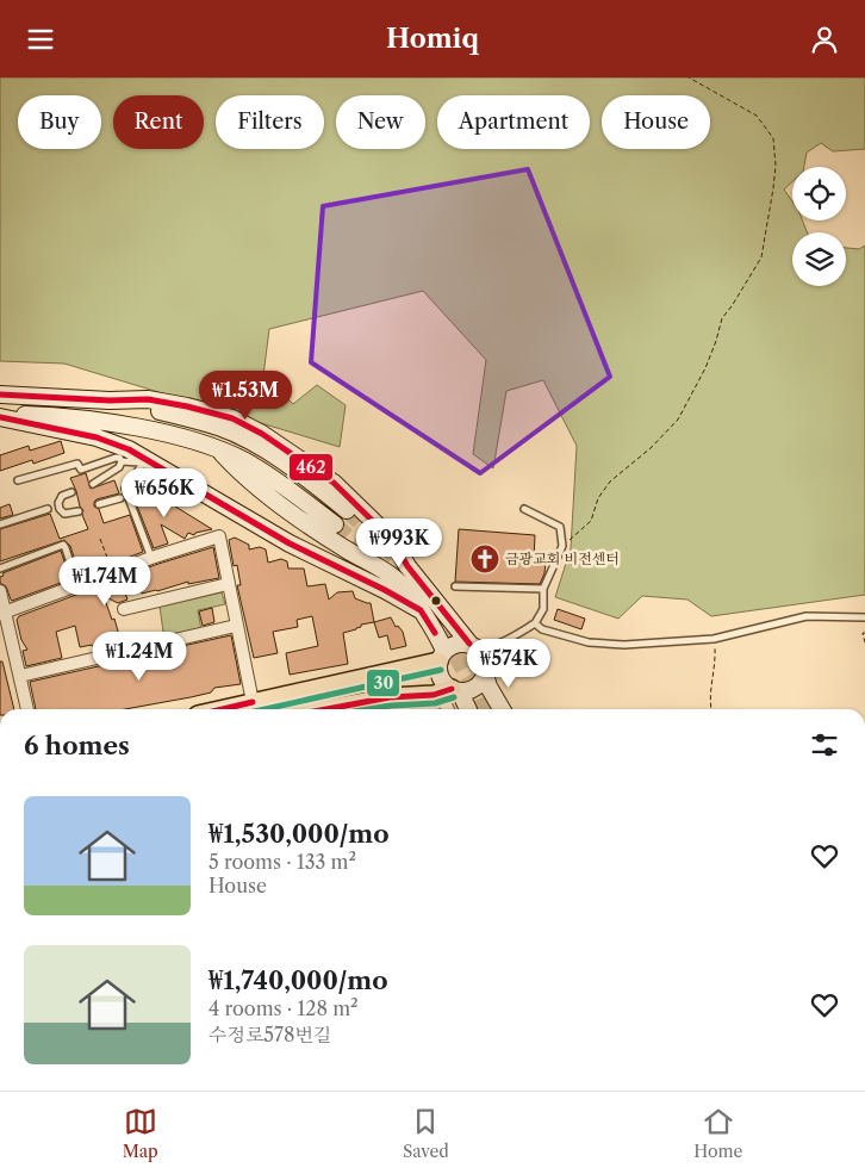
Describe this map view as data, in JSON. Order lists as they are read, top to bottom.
{
  "places": {
    "church": ["금광교회 비전센터"]
  },
  "lines": ["transit line 462", "transit line 30"],
  "page": {
    "header": "Homiq",
    "chip": [
      "Buy",
      "Rent",
      "Filters",
      "New",
      "Apartment",
      "House"
    ],
    "price": [
      "₩1.53M",
      "₩656K",
      "₩993K",
      "₩1.74M",
      "₩1.24M",
      "₩574K"
    ],
    "heading": "6 homes",
    "list": [
      {
        "name": "₩1,530,000/mo",
        "note": "5 rooms · 133 m² · House"
      },
      {
        "name": "₩1,740,000/mo",
        "note": "4 rooms · 128 m² · 수정로578번길"
      }
    ],
    "tabs": ["Map", "Saved", "Home"]
  }
}
